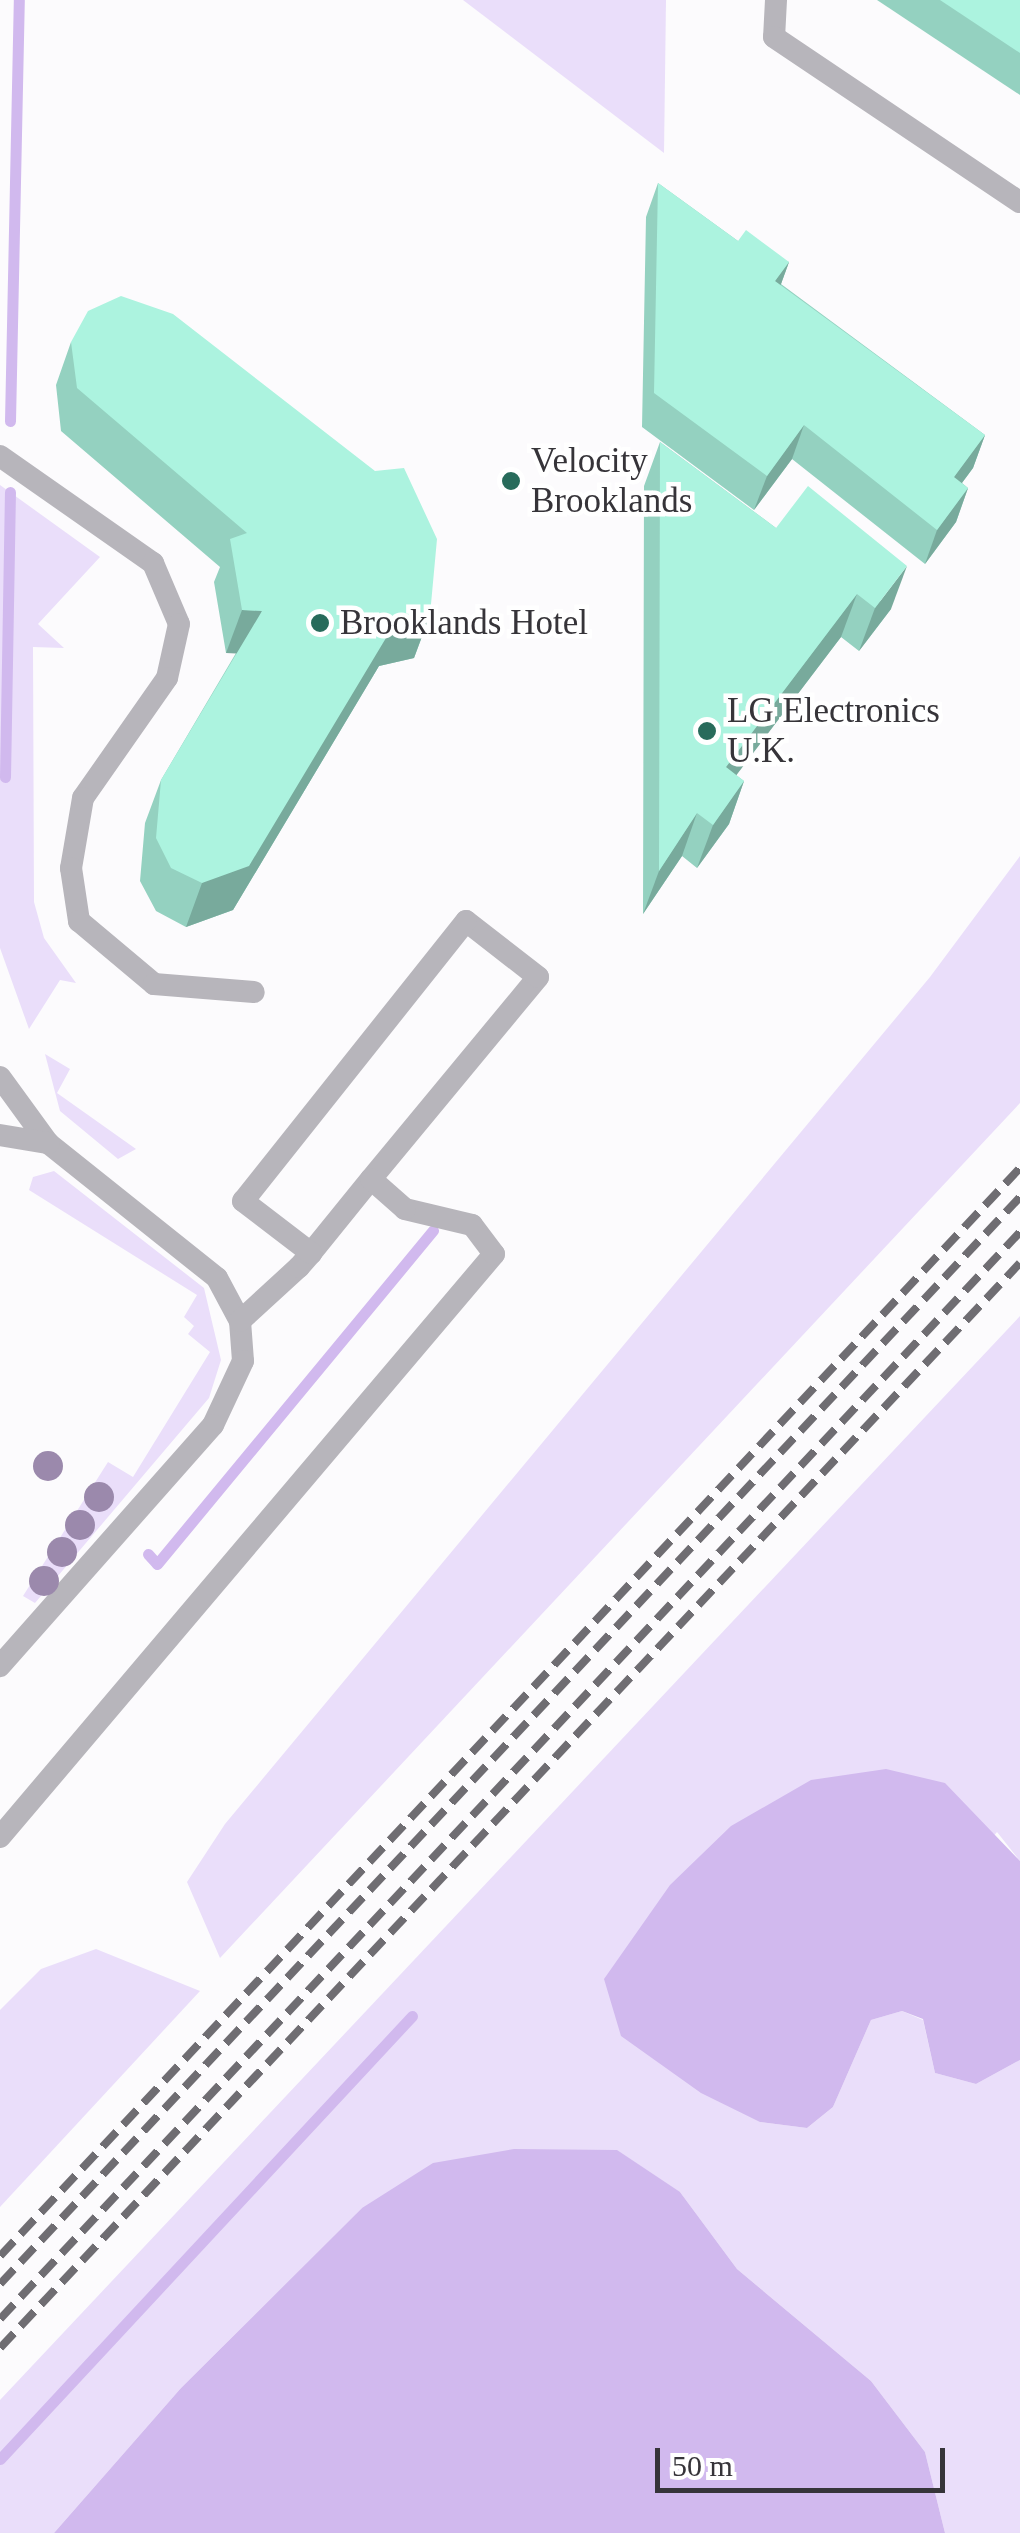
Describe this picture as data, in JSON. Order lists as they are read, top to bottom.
{
  "places": ["Velocity Brooklands", "Brooklands Hotel", "LG Electronics U.K."],
  "scale_bar": "50 m"
}
